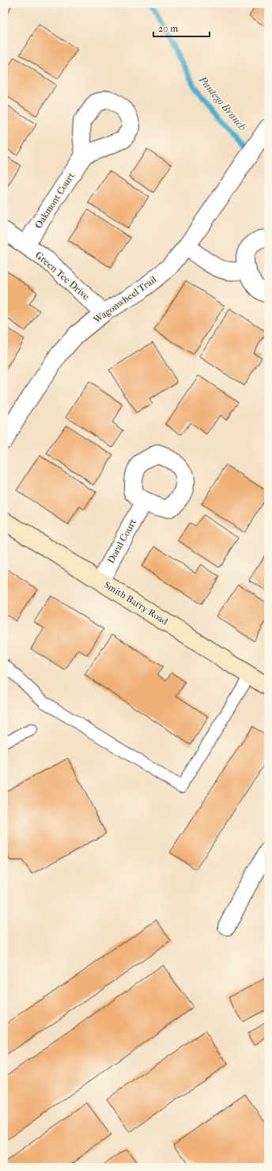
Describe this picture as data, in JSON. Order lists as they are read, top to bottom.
{
  "streets": {
    "street": [
      "Oakmont Court",
      "Green Tee Drive",
      "Wagonwheel Trail",
      "Doral Court",
      "Smith Barry Road"
    ]
  },
  "crossings": [
    ["Oakmont Court", "Green Tee Drive"],
    ["Green Tee Drive", "Wagonwheel Trail"],
    ["Doral Court", "Smith Barry Road"]
  ],
  "water": ["Pantego Branch"],
  "scale_bar": "20 m"
}
